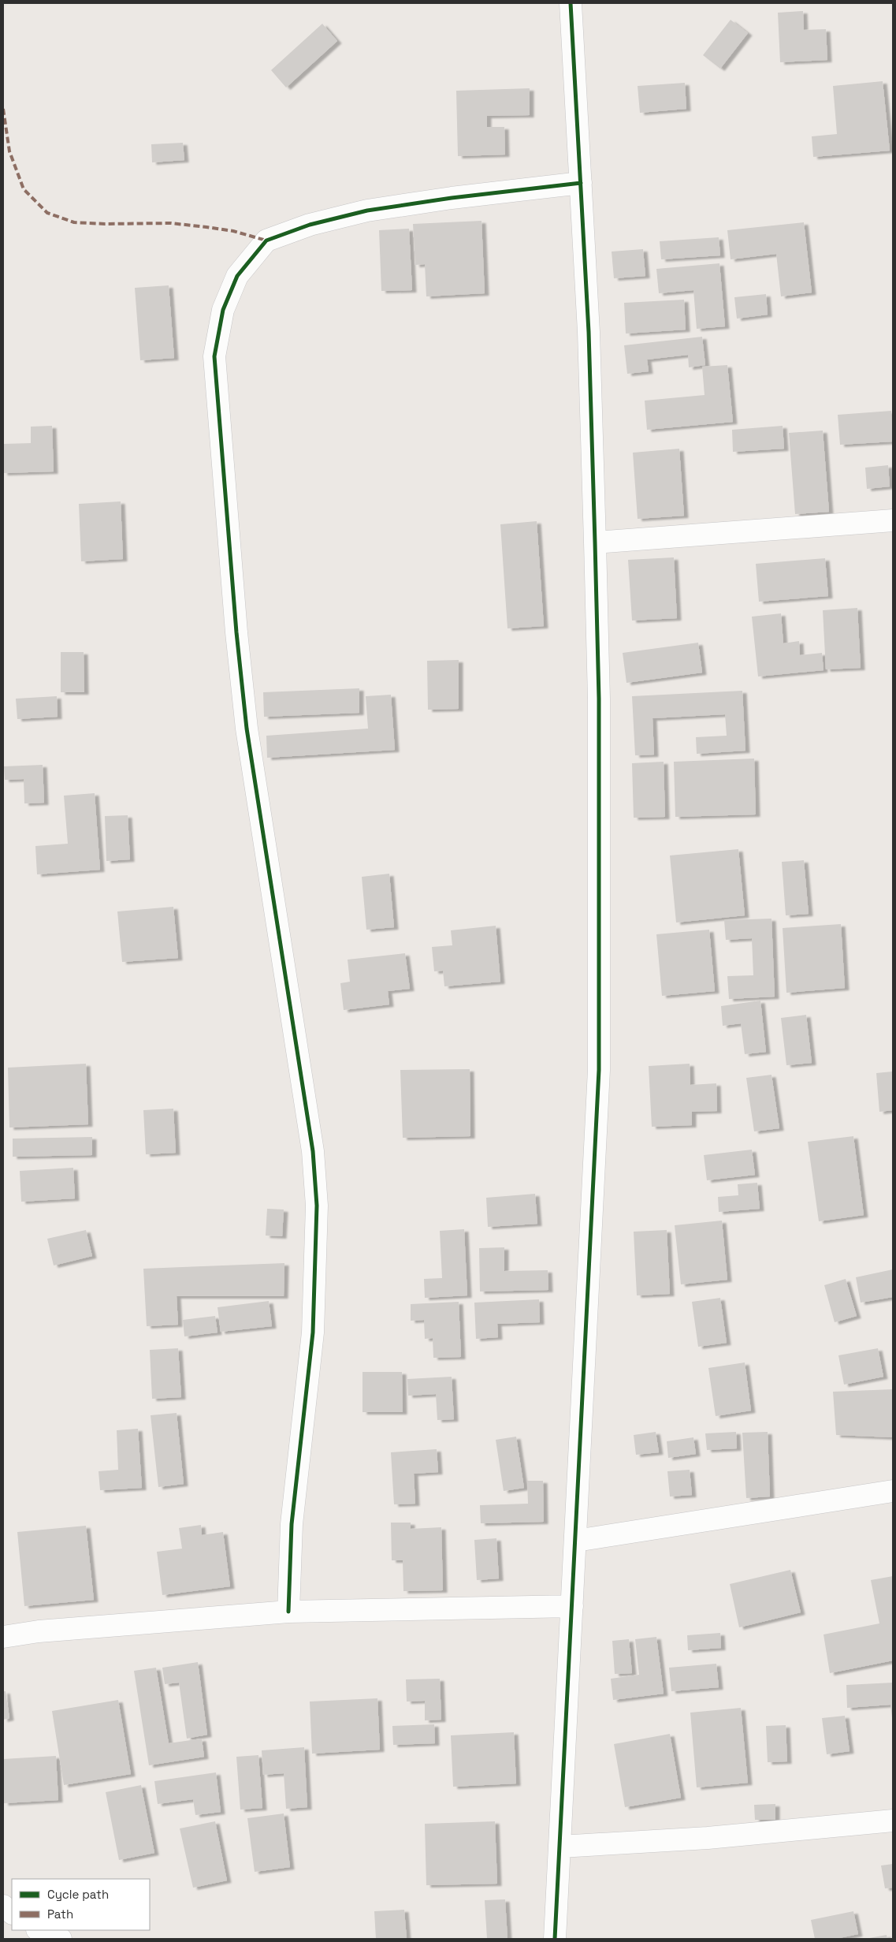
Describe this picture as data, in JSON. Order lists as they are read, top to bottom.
{
  "legend": ["Cycle path", "Path"]
}
